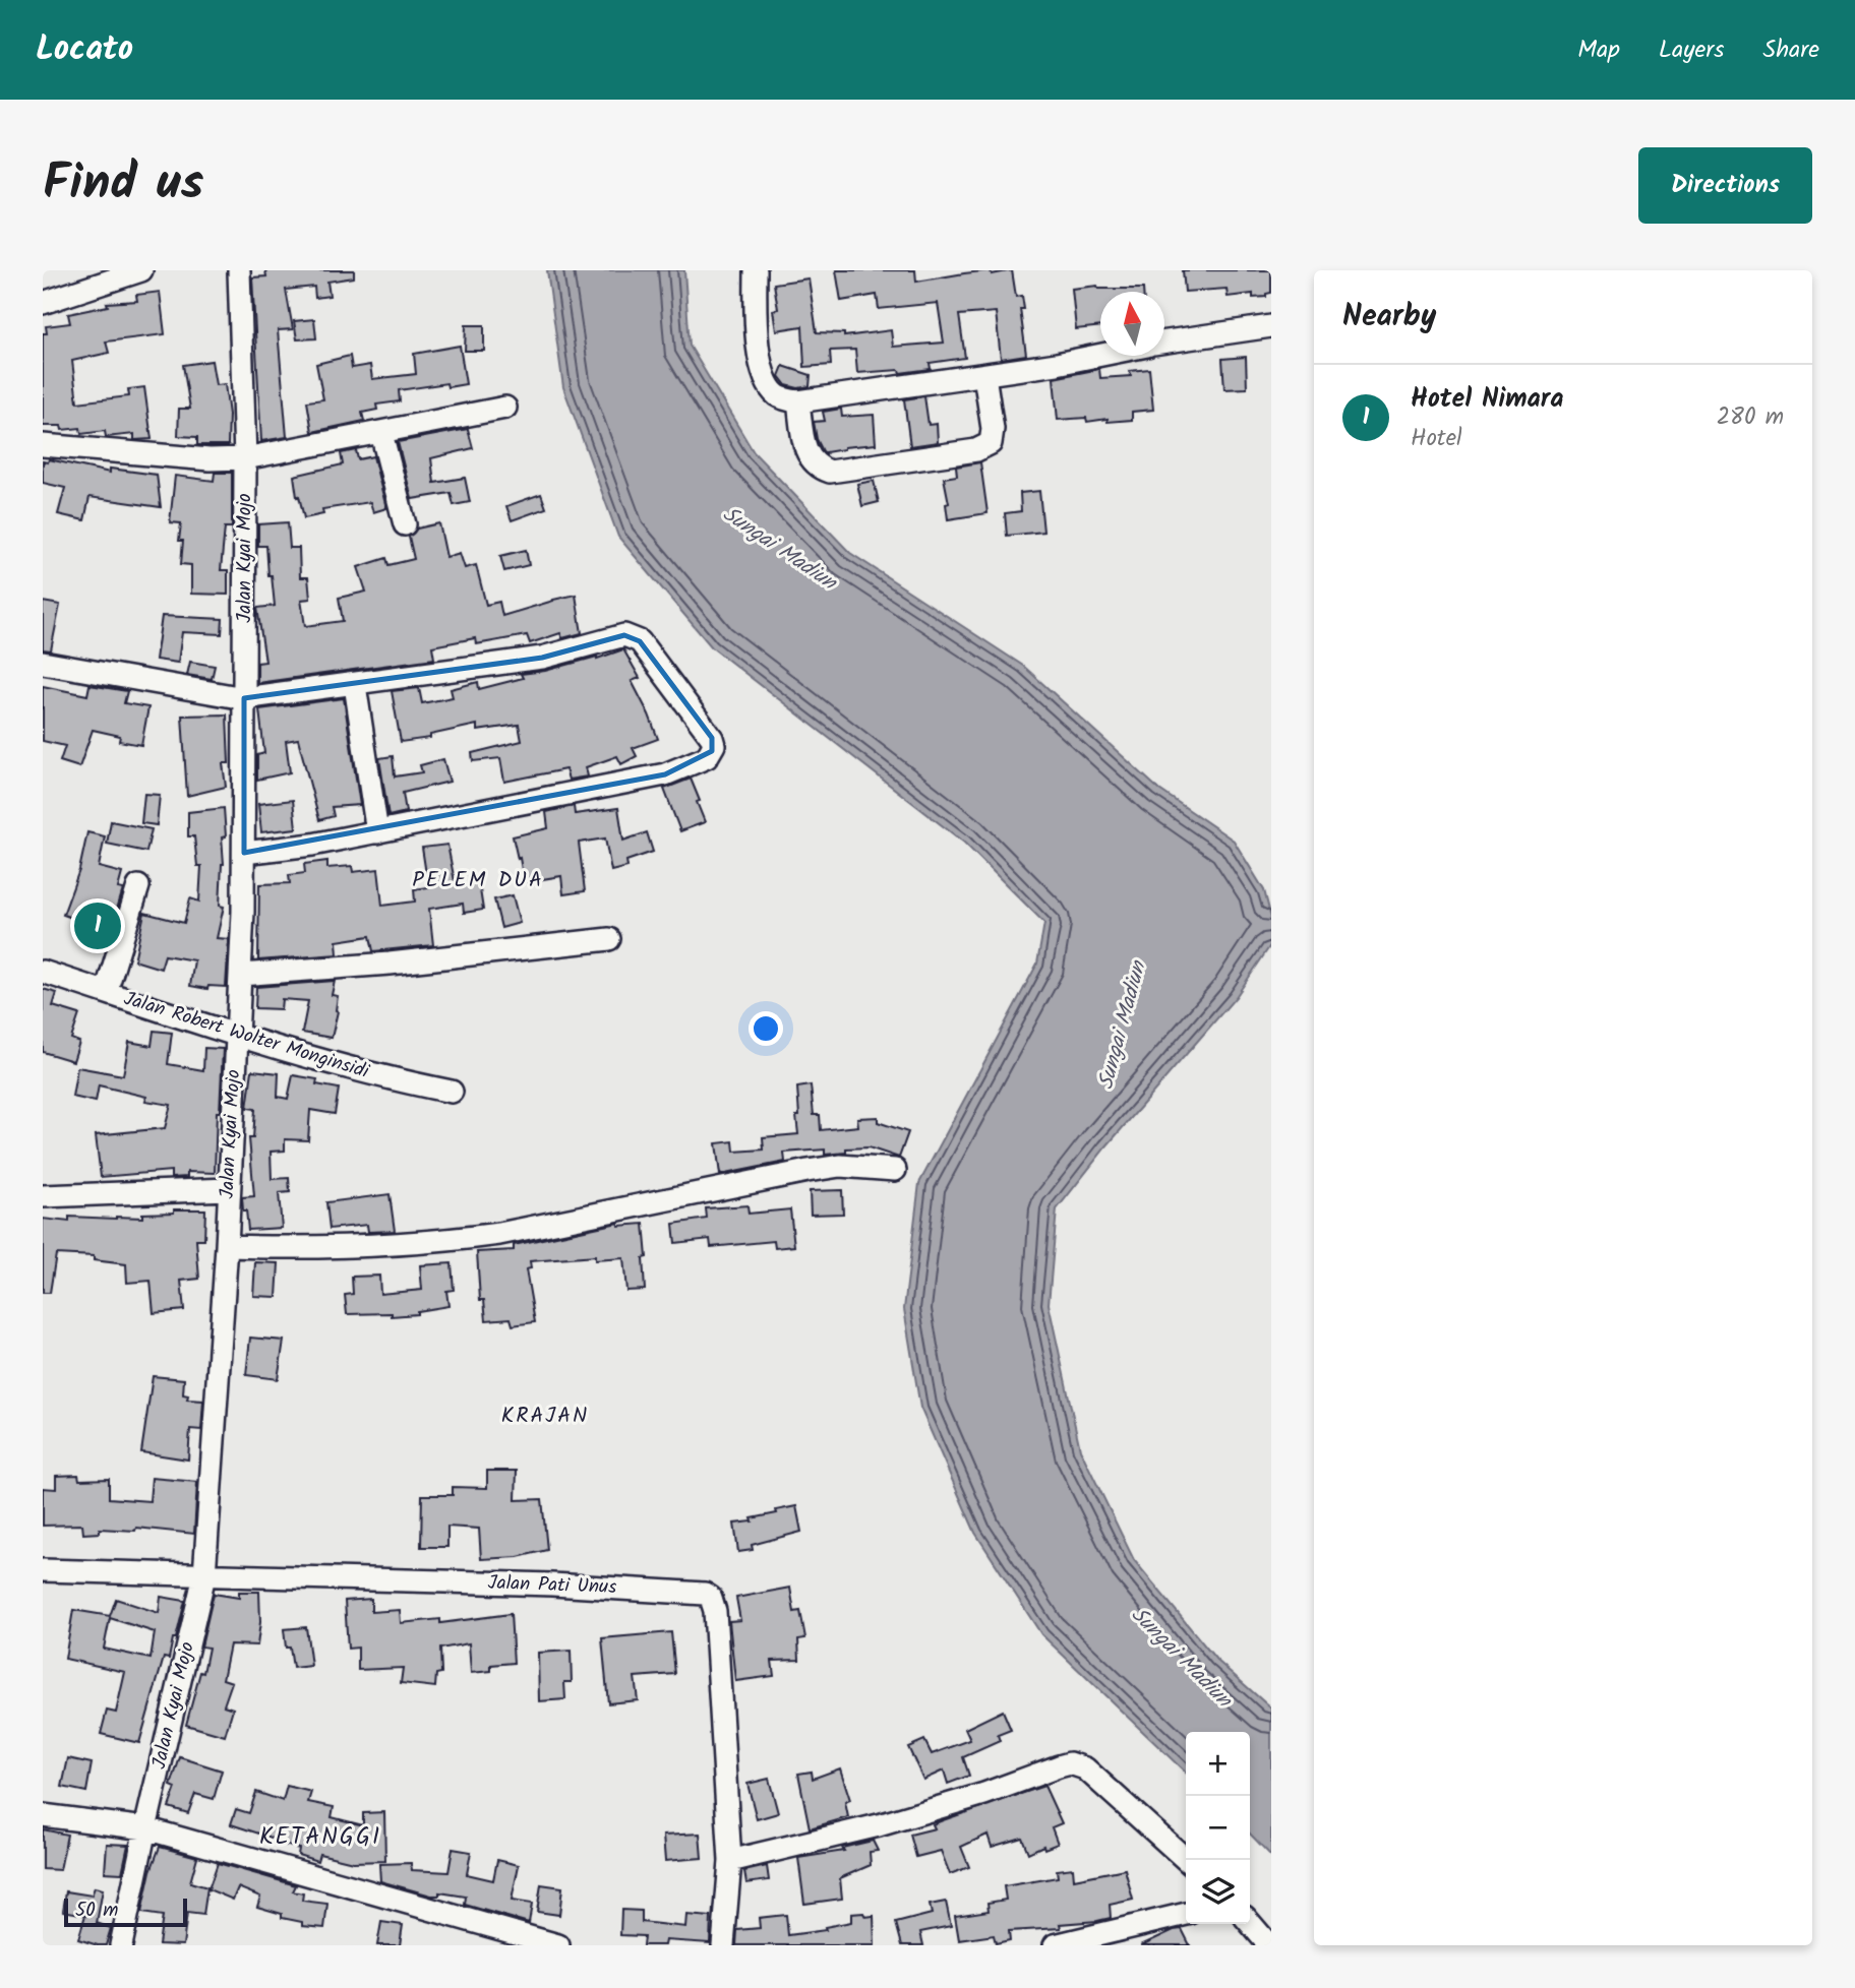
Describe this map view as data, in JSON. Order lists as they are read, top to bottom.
{
  "streets": {
    "street": ["Jalan Kyai Mojo", "Jalan Robert Wolter Monginsidi", "Jalan Pati Unus"]
  },
  "crossings": [
    ["Jalan Kyai Mojo", "Jalan Robert Wolter Monginsidi"],
    ["Jalan Kyai Mojo", "Jalan Pati Unus"]
  ],
  "districts": ["PELEM DUA", "KRAJAN", "KETANGGI"],
  "water": ["Sungai Madiun"],
  "scale_bar": "50 m",
  "north": "top",
  "page": {
    "header": "Locato",
    "nav": ["Map", "Layers", "Share"],
    "title": "Find us",
    "buttons": "Directions",
    "heading": "Nearby",
    "list": [
      {
        "mark": "1",
        "name": "Hotel Nimara",
        "note": "Hotel",
        "value": "280 m"
      }
    ],
    "pins": "1",
    "map_buttons": ["+", "−"],
    "scale": "50 m"
  }
}
